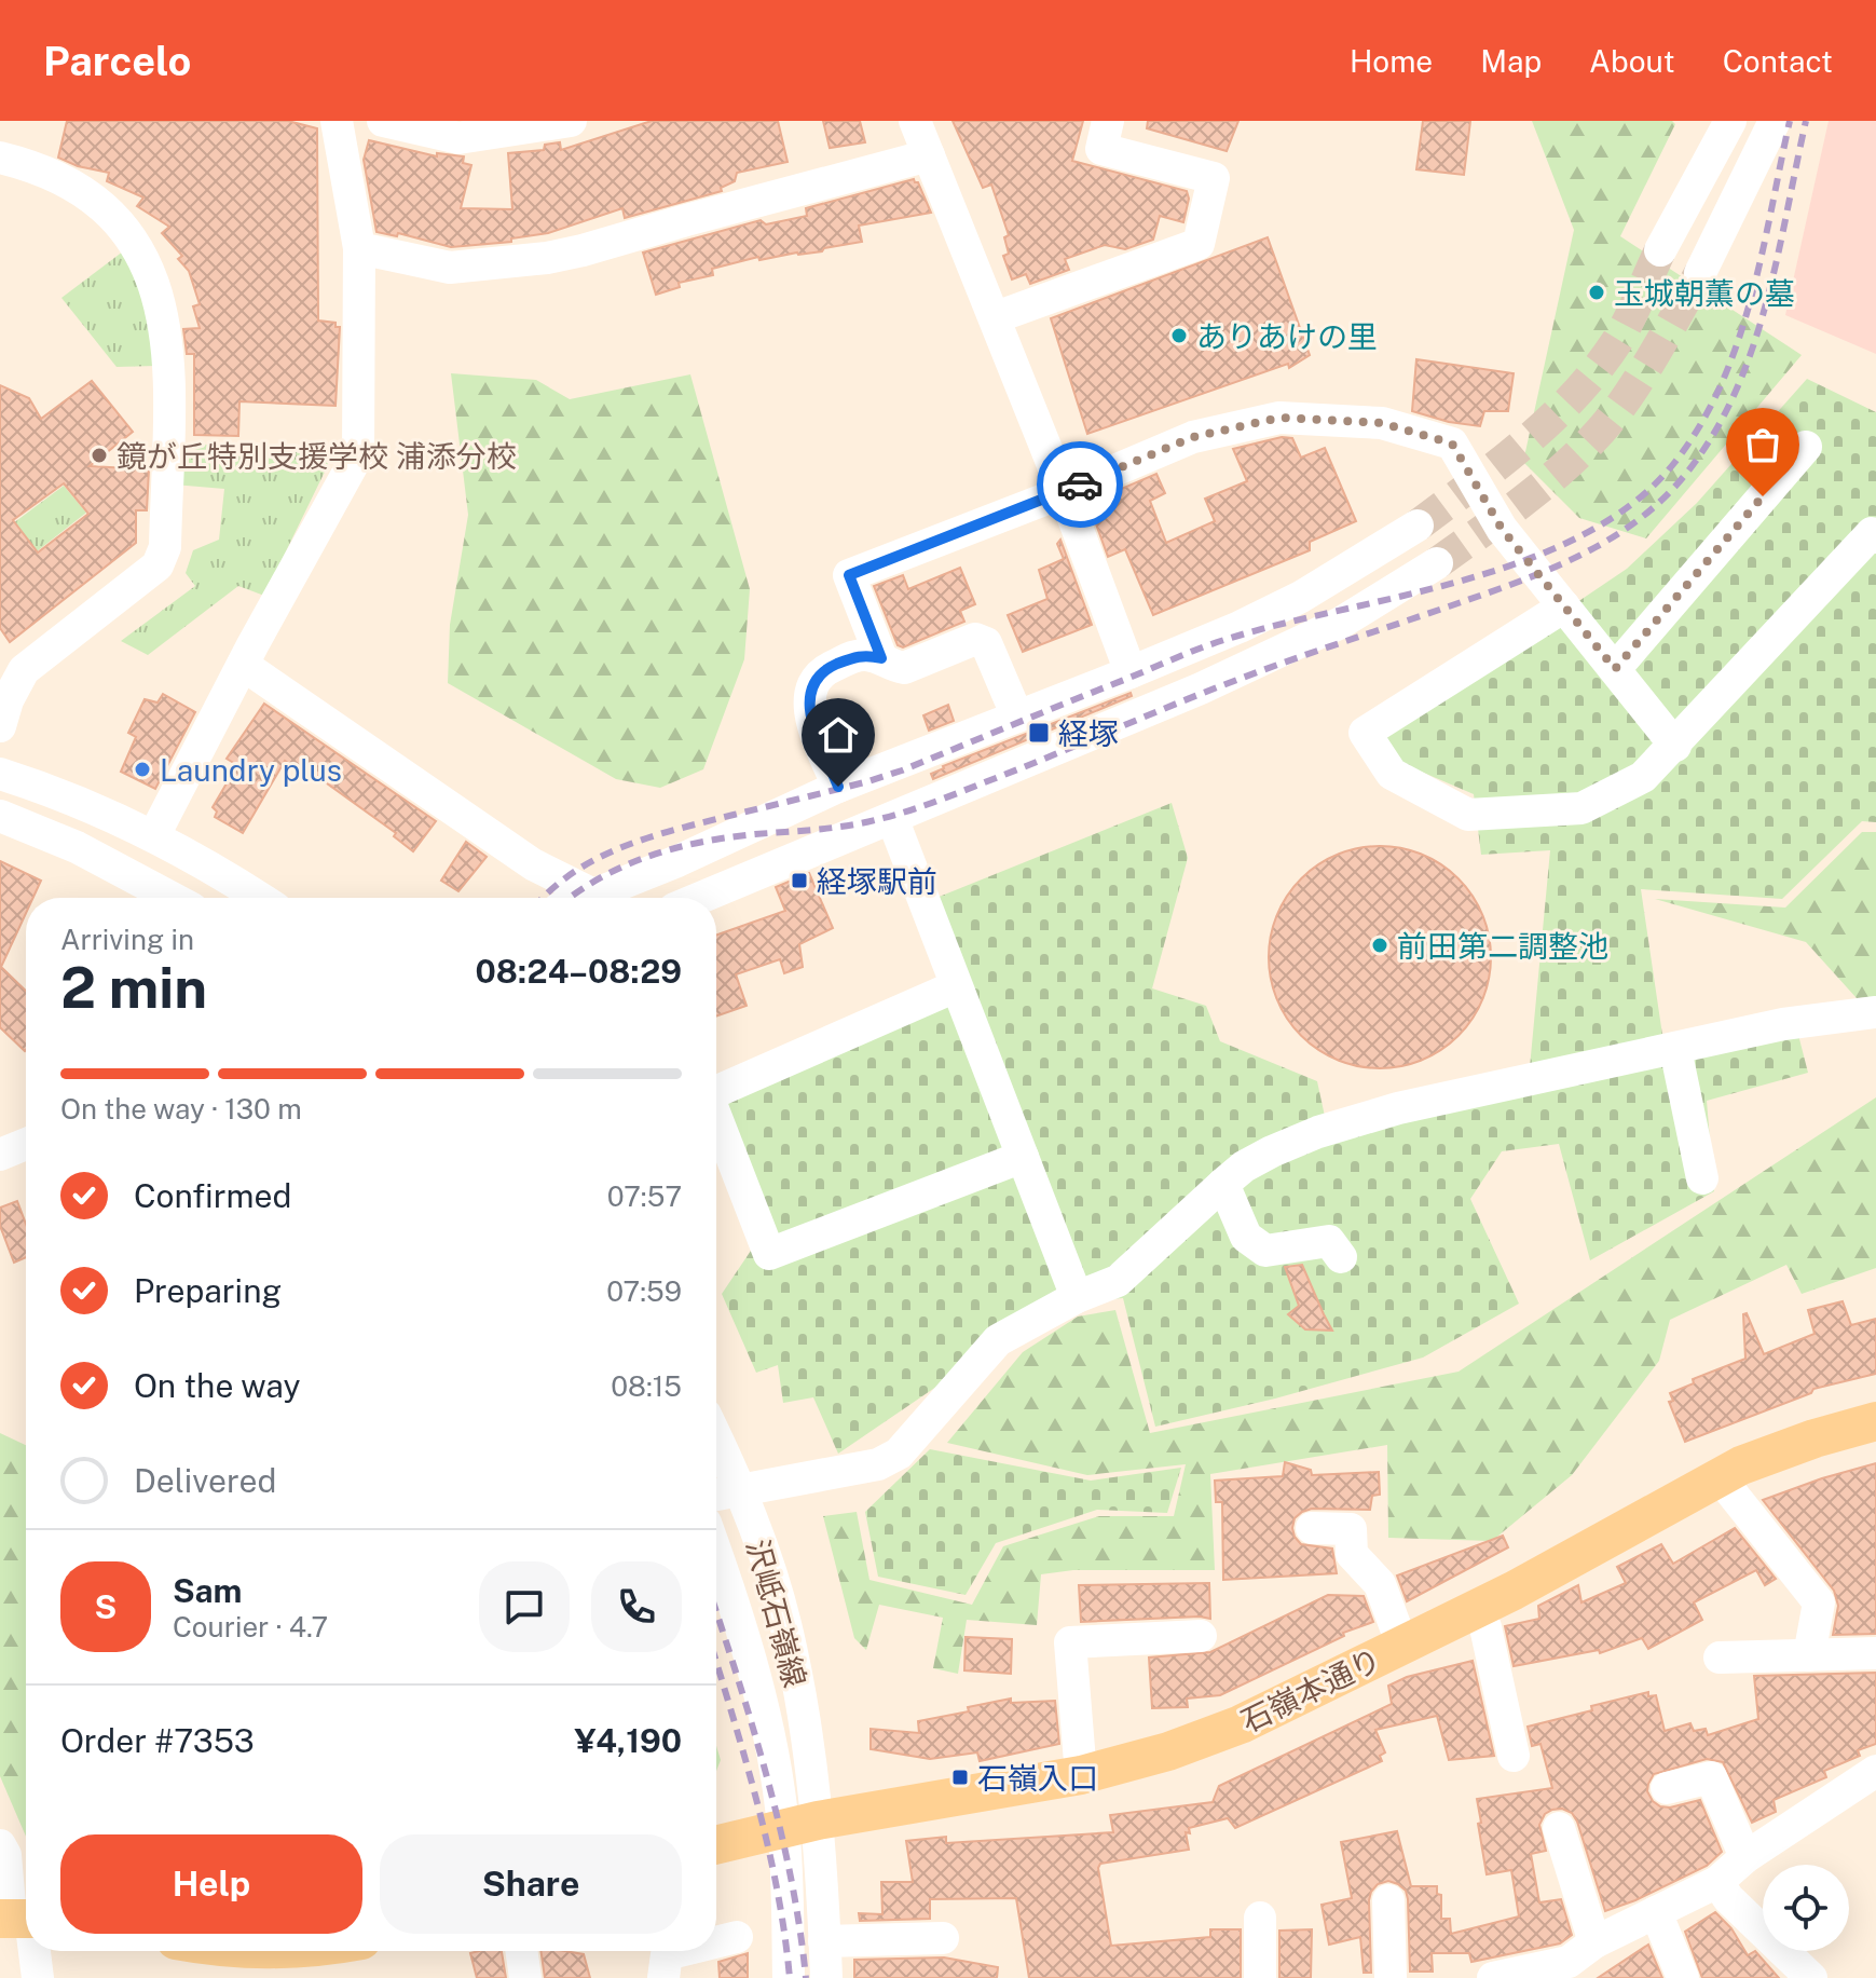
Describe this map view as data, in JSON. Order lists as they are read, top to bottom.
{
  "streets": {
    "main road": ["石嶺本通り"],
    "street": ["沢岻石嶺線"]
  },
  "crossings": [
    ["沢岻石嶺線", "石嶺本通り"]
  ],
  "places": {
    "other": [
      "玉城朝薫の墓",
      "ありあけの里",
      "鏡が丘特別支援学校 浦添分校",
      "Laundry plus",
      "前田第二調整池"
    ],
    "transit": ["経塚", "経塚駅前", "石嶺入口"]
  },
  "page": {
    "header": "Parcelo",
    "nav": [
      "Home",
      "Map",
      "About",
      "Contact"
    ],
    "heading": ["2 min", "Arriving in", "08:24–08:29"],
    "panel": [
      "Sam",
      "Courier · 4.7",
      "Order #7353",
      "¥4,190"
    ],
    "bar": "On the way · 130 m",
    "list": [
      ["Confirmed", "07:57"],
      ["Preparing", "07:59"],
      ["On the way", "08:15"],
      "Delivered"
    ],
    "round": "S",
    "buttons": ["Help", "Share"]
  }
}
